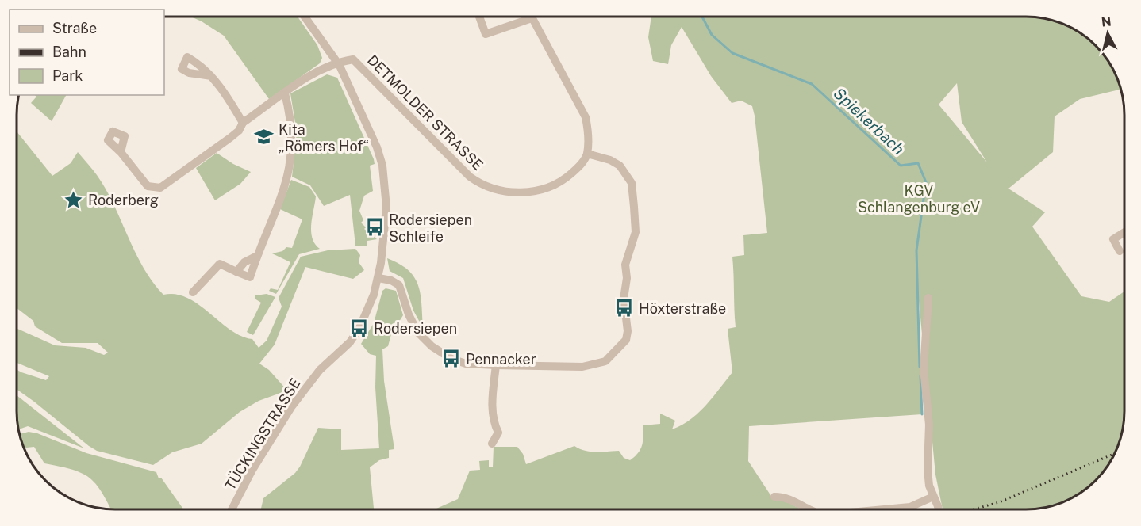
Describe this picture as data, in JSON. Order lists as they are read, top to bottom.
{
  "streets": {
    "street": ["DETMOLDER STRASSE", "TÜCKINGSTRASSE"]
  },
  "crossings": [
    ["DETMOLDER STRASSE", "TÜCKINGSTRASSE"]
  ],
  "water": ["Spiekerbach"],
  "parks": ["KGV Schlangenburg eV"],
  "places": {
    "school or university": ["Kita „Römers Hof“"],
    "place": ["Roderberg"],
    "bus stop": [
      "Rodersiepen Schleife",
      "Höxterstraße",
      "Rodersiepen",
      "Pennacker"
    ]
  },
  "legend": ["Straße", "Bahn", "Park"],
  "north": "top"
}
